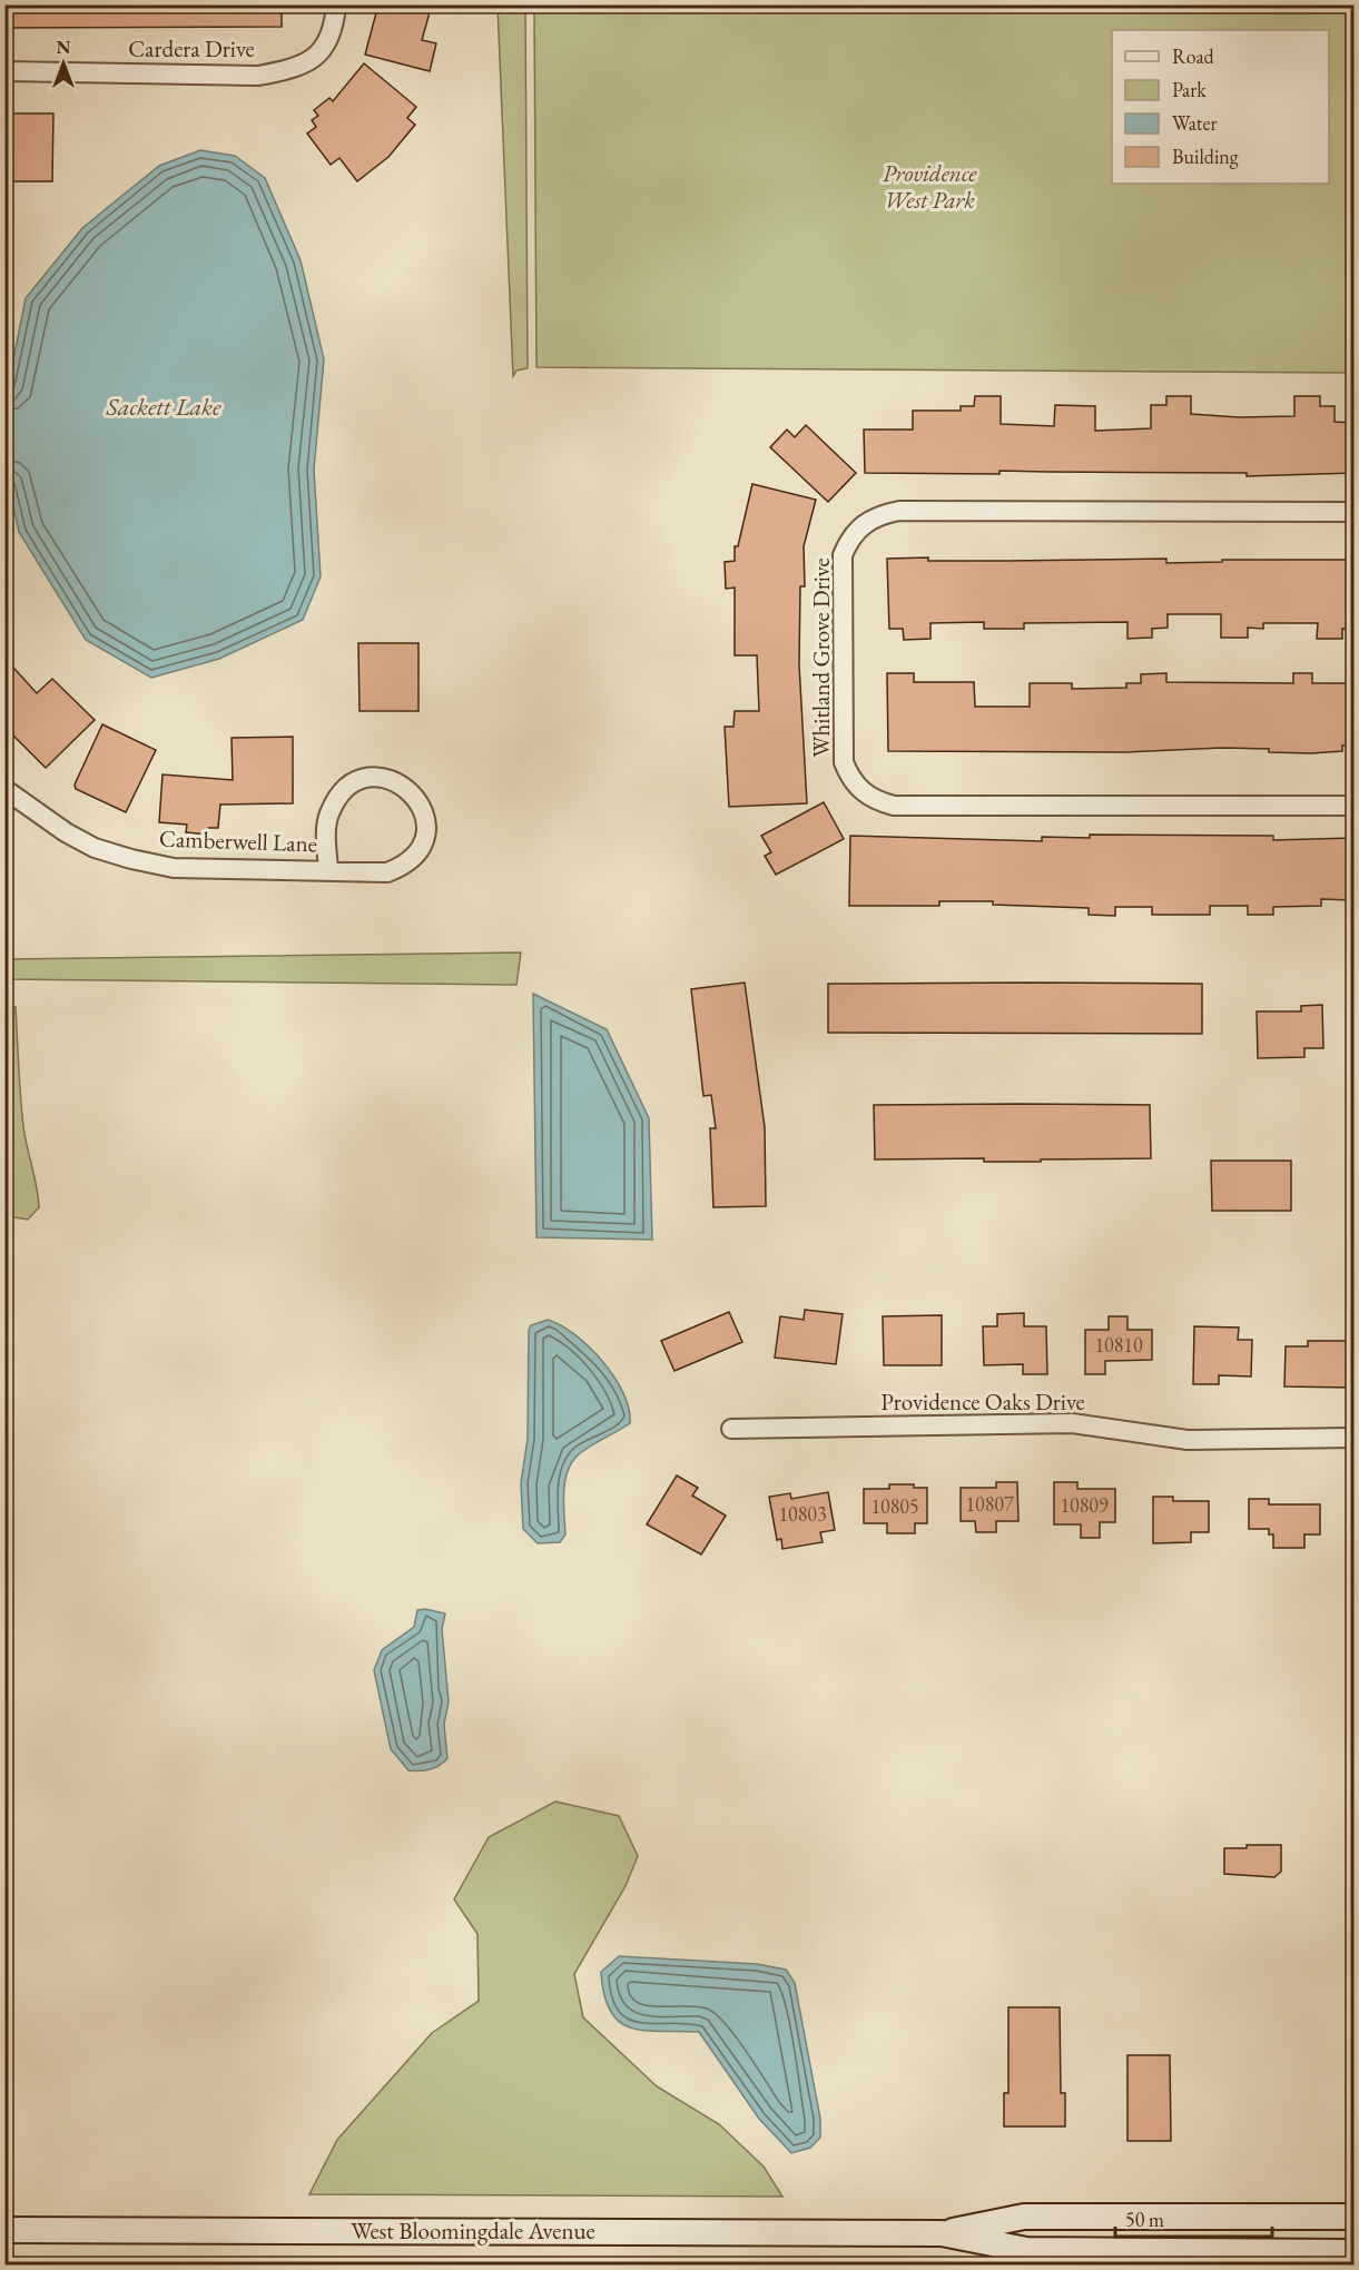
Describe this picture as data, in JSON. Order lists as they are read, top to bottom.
{
  "streets": {
    "main road": ["West Bloomingdale Avenue"],
    "street": [
      "Cardera Drive",
      "Whitland Grove Drive",
      "Camberwell Lane",
      "Providence Oaks Drive"
    ]
  },
  "water": ["Sackett Lake"],
  "parks": ["Providence West Park"],
  "house_numbers": [
    "10810",
    "10807",
    "10809",
    "10805",
    "10803"
  ],
  "legend": [
    "Road",
    "Park",
    "Water",
    "Building"
  ],
  "scale_bar": "50 m",
  "north": "top"
}
